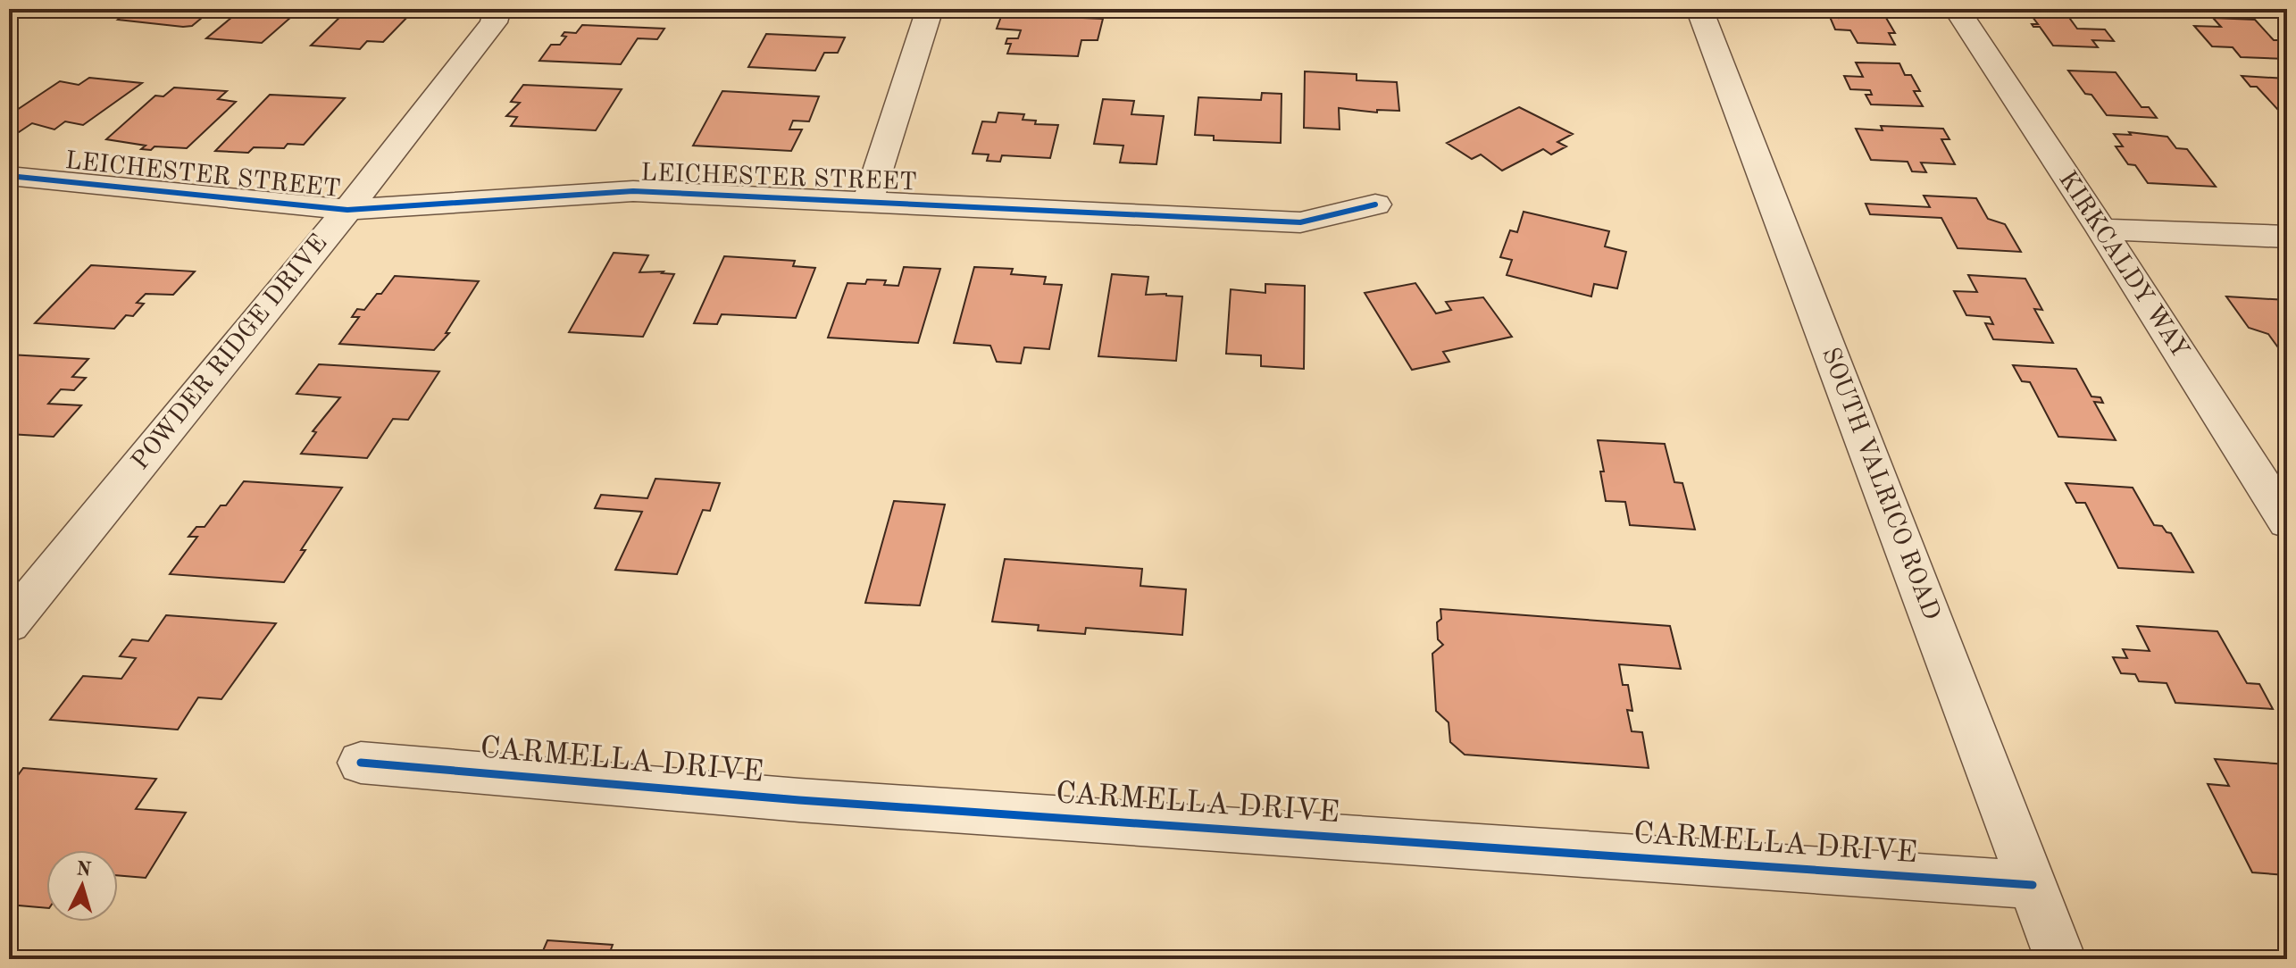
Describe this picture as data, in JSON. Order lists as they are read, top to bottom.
{
  "streets": {
    "street": [
      "LEICHESTER STREET",
      "KIRKCALDY WAY",
      "POWDER RIDGE DRIVE",
      "SOUTH VALRICO ROAD",
      "CARMELLA DRIVE"
    ]
  },
  "crossings": [
    ["LEICHESTER STREET", "POWDER RIDGE DRIVE"],
    ["SOUTH VALRICO ROAD", "CARMELLA DRIVE"]
  ],
  "north": "top"
}
